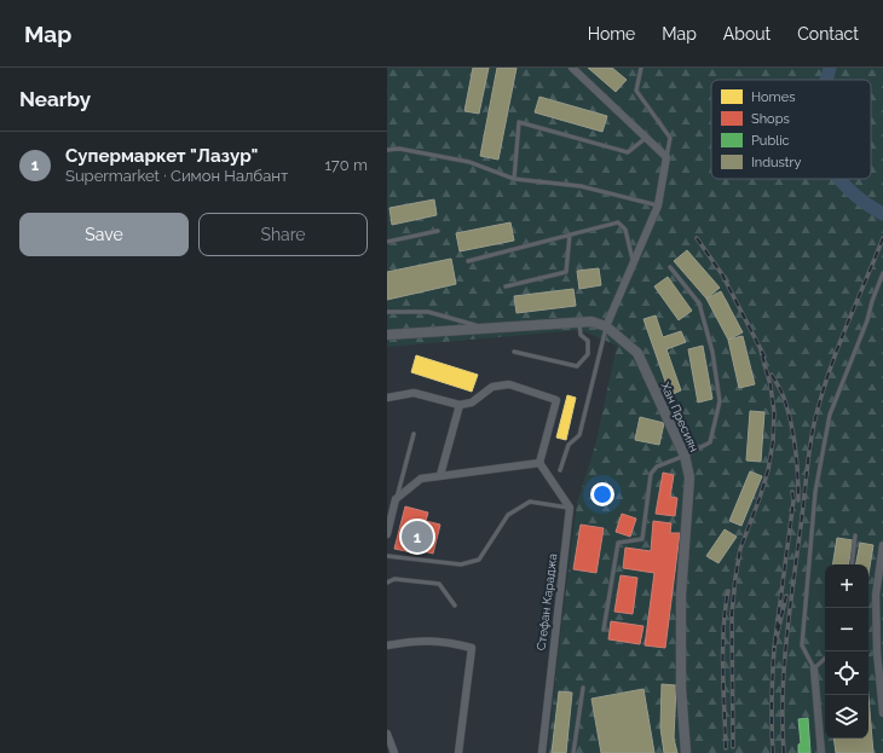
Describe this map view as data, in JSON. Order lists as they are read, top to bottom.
{
  "streets": {
    "street": ["Хан Пресиян", "Стефан Караджа"]
  },
  "legend": [
    "Homes",
    "Shops",
    "Public",
    "Industry"
  ],
  "page": {
    "header": "Map",
    "nav": [
      "Home",
      "Map",
      "About",
      "Contact"
    ],
    "heading": "Nearby",
    "list": [
      {
        "mark": "1",
        "name": "Супермаркет \"Лазур\"",
        "note": "Supermarket · Симон Налбант",
        "value": "170 m"
      }
    ],
    "buttons": ["Save", "Share"],
    "pins": "1",
    "map_buttons": ["+", "−"]
  }
}
